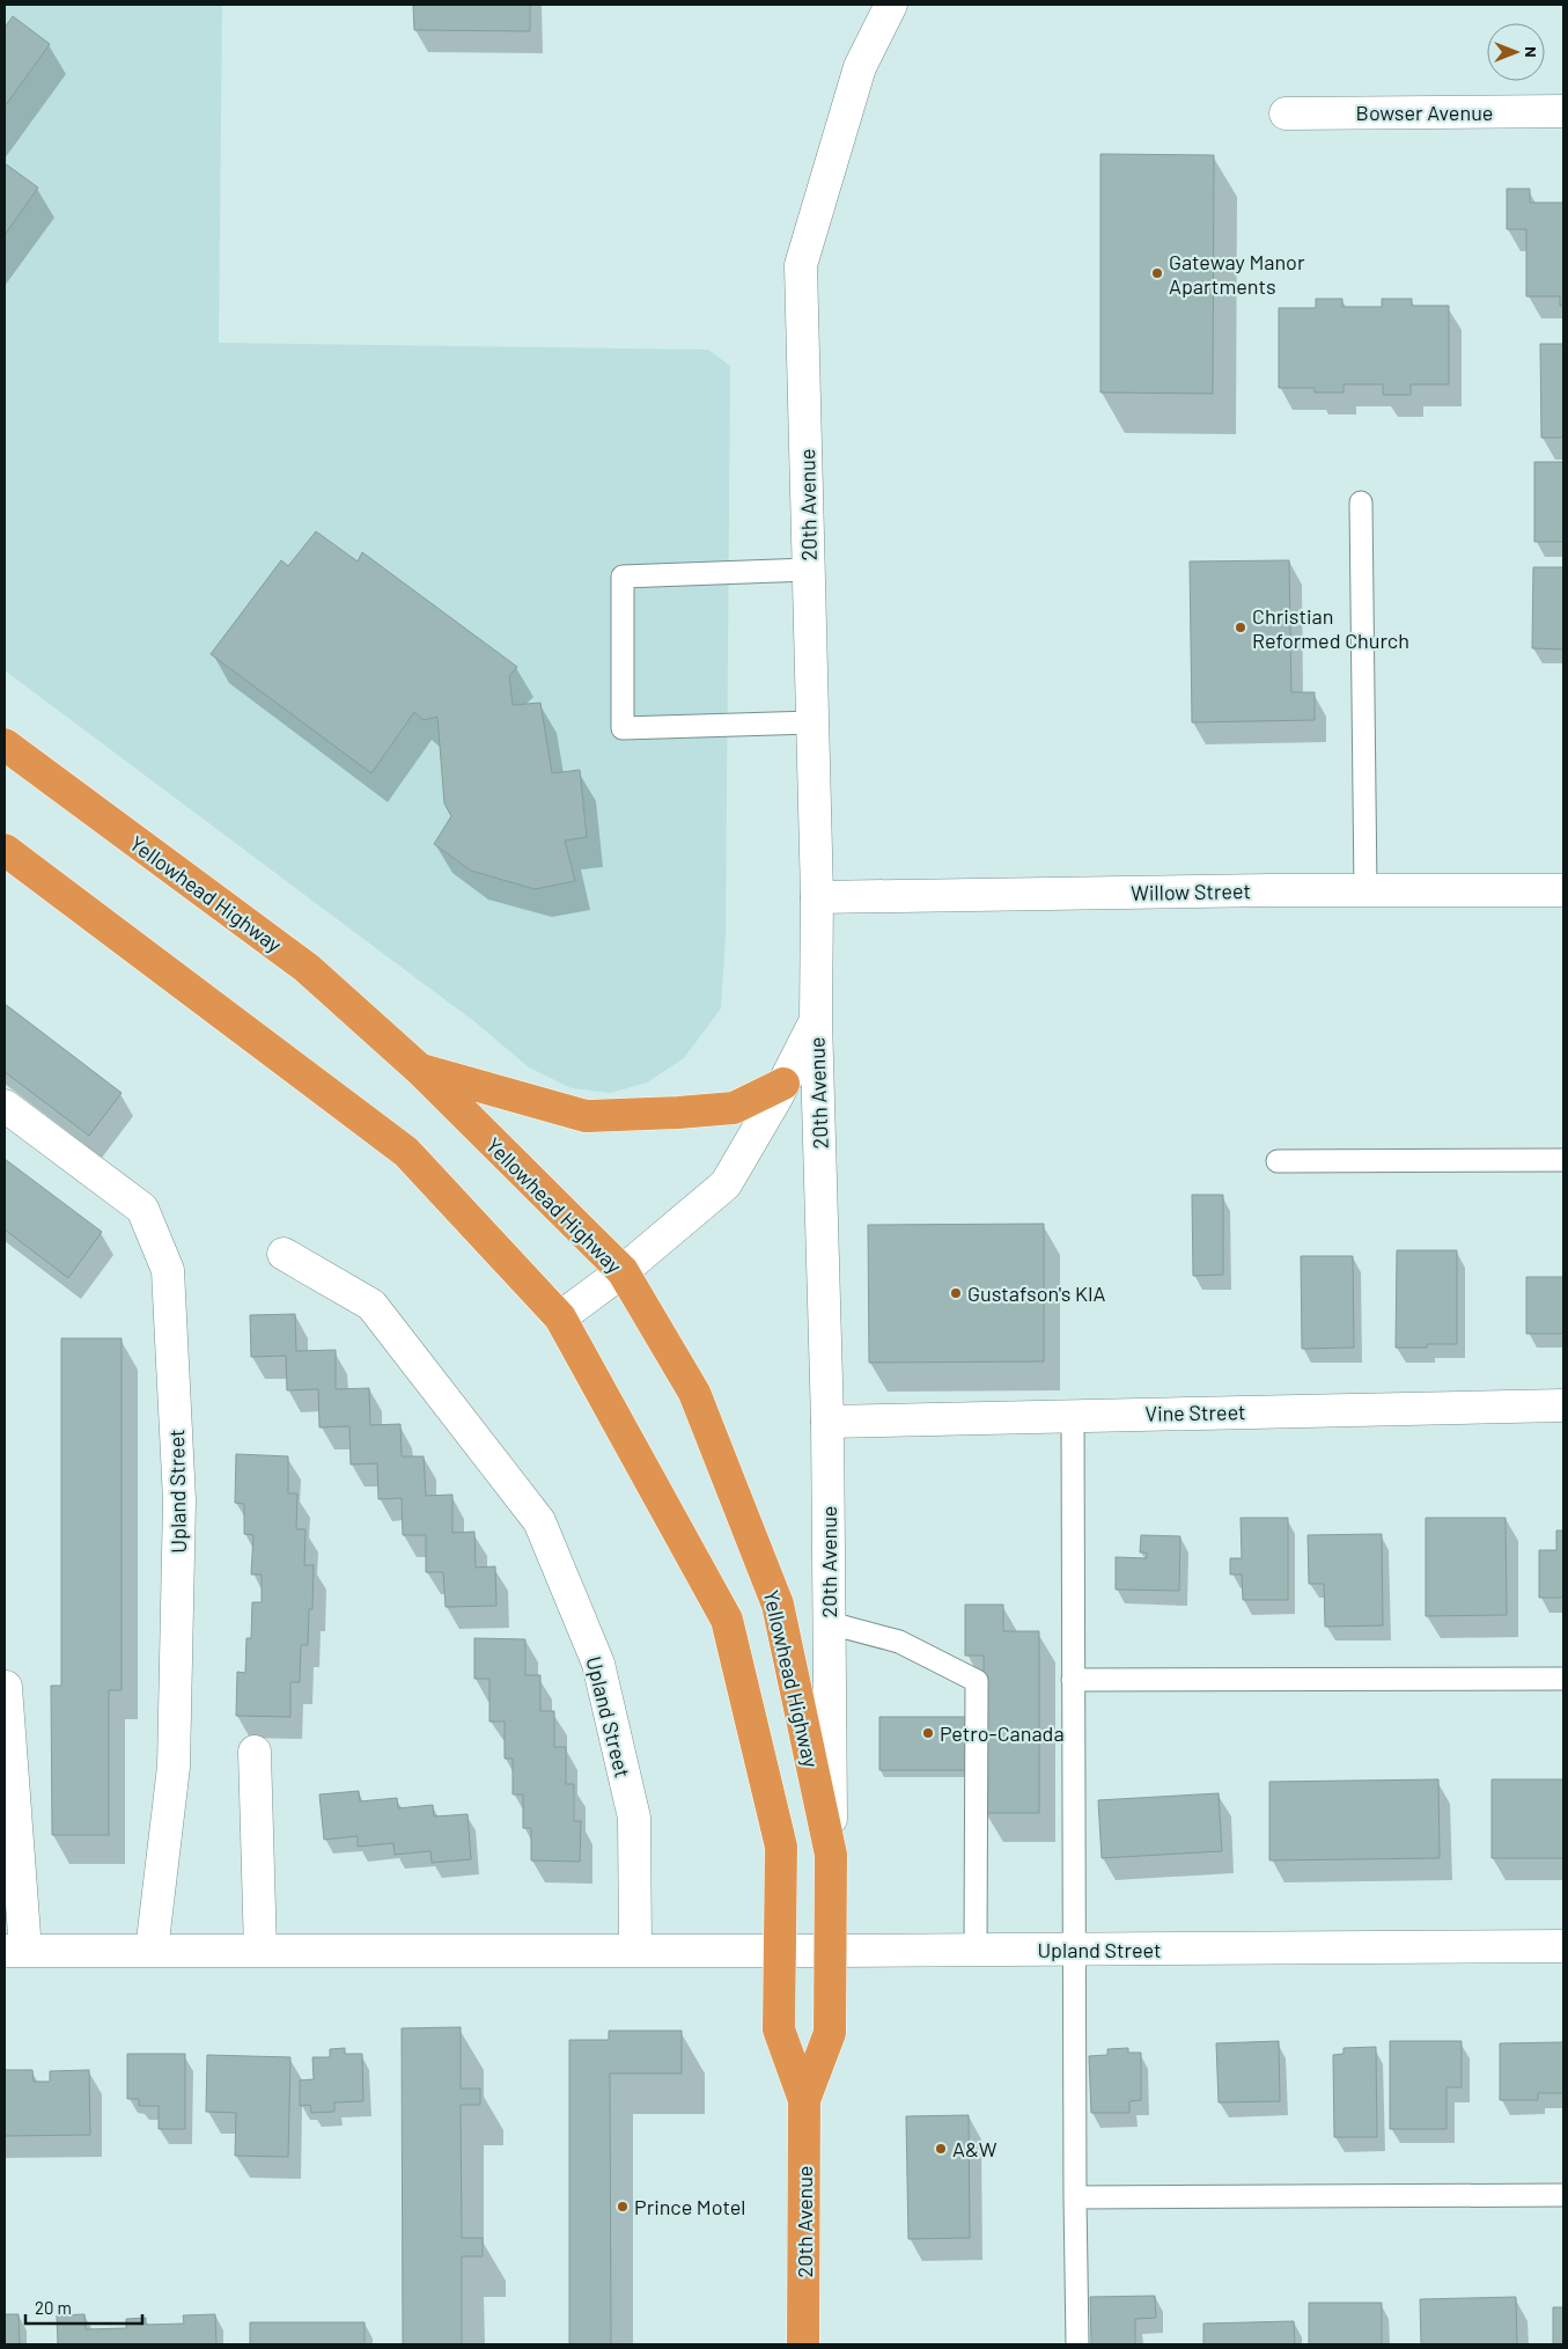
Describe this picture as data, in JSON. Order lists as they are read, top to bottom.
{
  "streets": {
    "highway": ["20th Avenue", "Yellowhead Highway"],
    "street": [
      "Bowser Avenue",
      "Willow Street",
      "Vine Street",
      "Upland Street"
    ]
  },
  "crossings": [
    ["20th Avenue", "Willow Street"],
    ["20th Avenue", "Yellowhead Highway"],
    ["20th Avenue", "Vine Street"],
    ["20th Avenue", "Upland Street"]
  ],
  "places": [
    "Gateway Manor Apartments",
    "Christian Reformed Church",
    "Gustafson's KIA",
    "Petro-Canada",
    "A&W",
    "Prince Motel"
  ],
  "scale_bar": "20 m",
  "north": "right"
}
